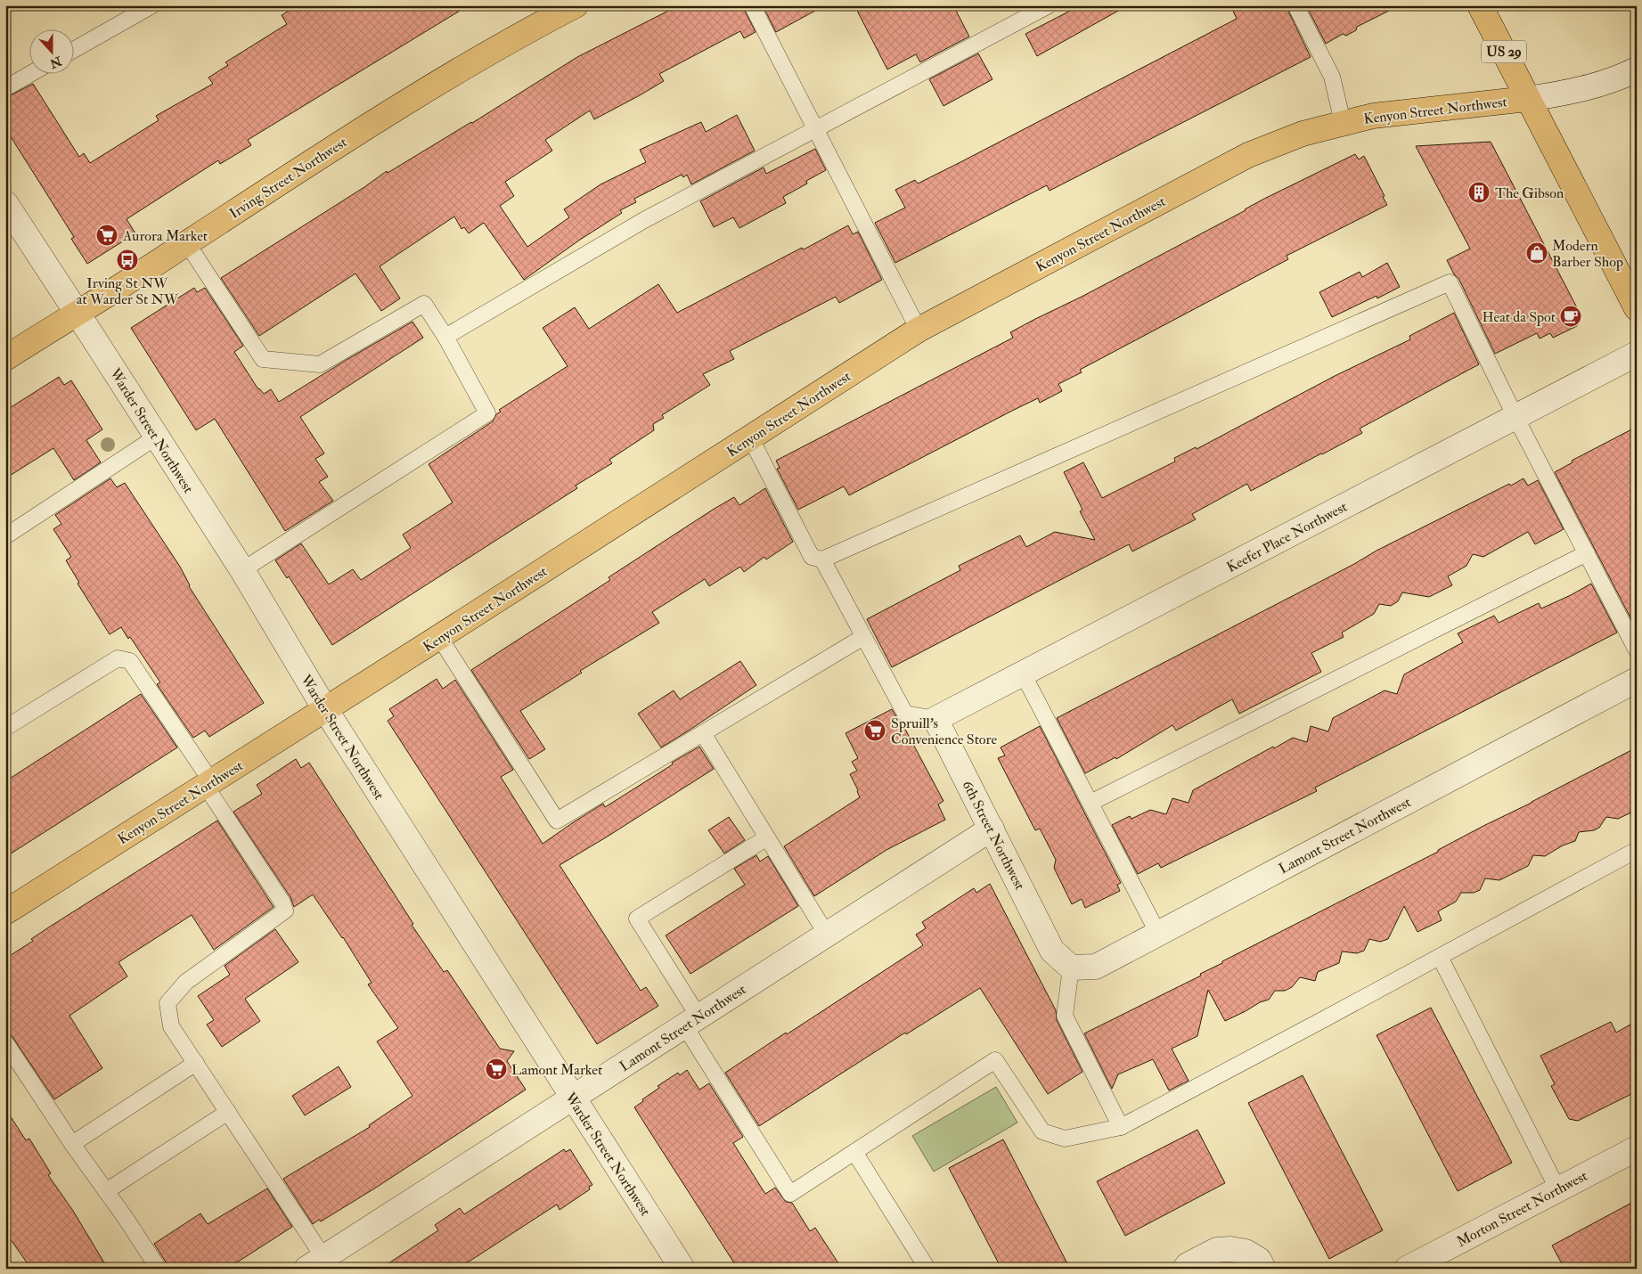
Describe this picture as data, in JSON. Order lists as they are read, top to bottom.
{
  "streets": {
    "main road": ["US 29", "Kenyon Street Northwest", "Irving Street Northwest"],
    "street": [
      "Warder Street Northwest",
      "Keefer Place Northwest",
      "6th Street Northwest",
      "Lamont Street Northwest",
      "Morton Street Northwest"
    ]
  },
  "crossings": [
    ["US 29", "Kenyon Street Northwest"],
    ["Kenyon Street Northwest", "Warder Street Northwest"],
    ["Irving Street Northwest", "Warder Street Northwest"],
    ["Warder Street Northwest", "Lamont Street Northwest"],
    ["Keefer Place Northwest", "6th Street Northwest"],
    ["6th Street Northwest", "Lamont Street Northwest"]
  ],
  "places": {
    "building": ["The Gibson"],
    "supermarket": ["Aurora Market", "Spruill's Convenience Store", "Lamont Market"],
    "shop": ["Modern Barber Shop"],
    "bus stop": ["Irving St NW at Warder St NW"],
    "cafe": ["Heat da Spot"]
  },
  "north": "bottom"
}
